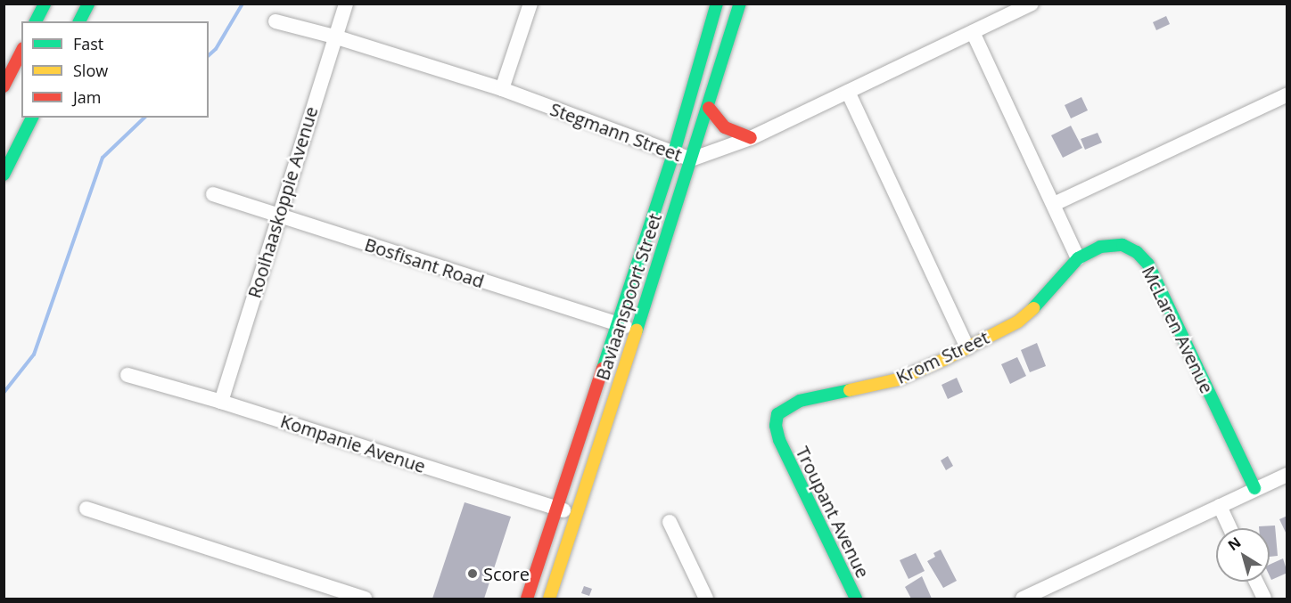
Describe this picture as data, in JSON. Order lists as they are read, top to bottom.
{
  "streets": {
    "main road": [
      "Baviaanspoort Street",
      "McLaren Avenue",
      "Krom Street",
      "Troupant Avenue"
    ],
    "street": [
      "Stegmann Street",
      "Rooihaaskoppie Avenue",
      "Bosfisant Road",
      "Kompanie Avenue"
    ]
  },
  "crossings": [
    ["Stegmann Street", "Rooihaaskoppie Avenue"],
    ["Stegmann Street", "Baviaanspoort Street"],
    ["Rooihaaskoppie Avenue", "Bosfisant Road"],
    ["Rooihaaskoppie Avenue", "Kompanie Avenue"],
    ["Bosfisant Road", "Baviaanspoort Street"],
    ["Baviaanspoort Street", "Kompanie Avenue"],
    ["McLaren Avenue", "Krom Street"],
    ["Krom Street", "Troupant Avenue"]
  ],
  "places": ["Score"],
  "legend": ["Fast", "Slow", "Jam"],
  "north": "top left"
}
